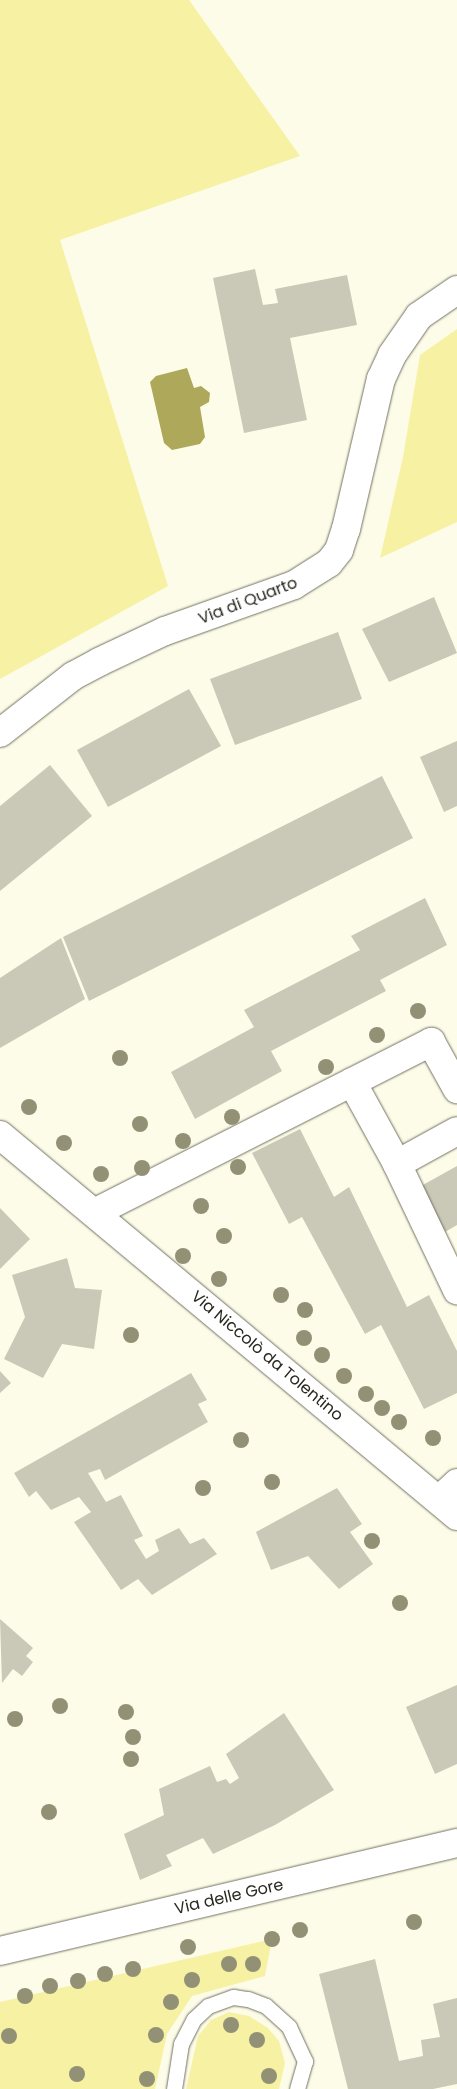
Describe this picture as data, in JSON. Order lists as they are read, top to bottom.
{
  "streets": {
    "street": ["Via di Quarto", "Via Niccolò da Tolentino", "Via delle Gore"]
  }
}
